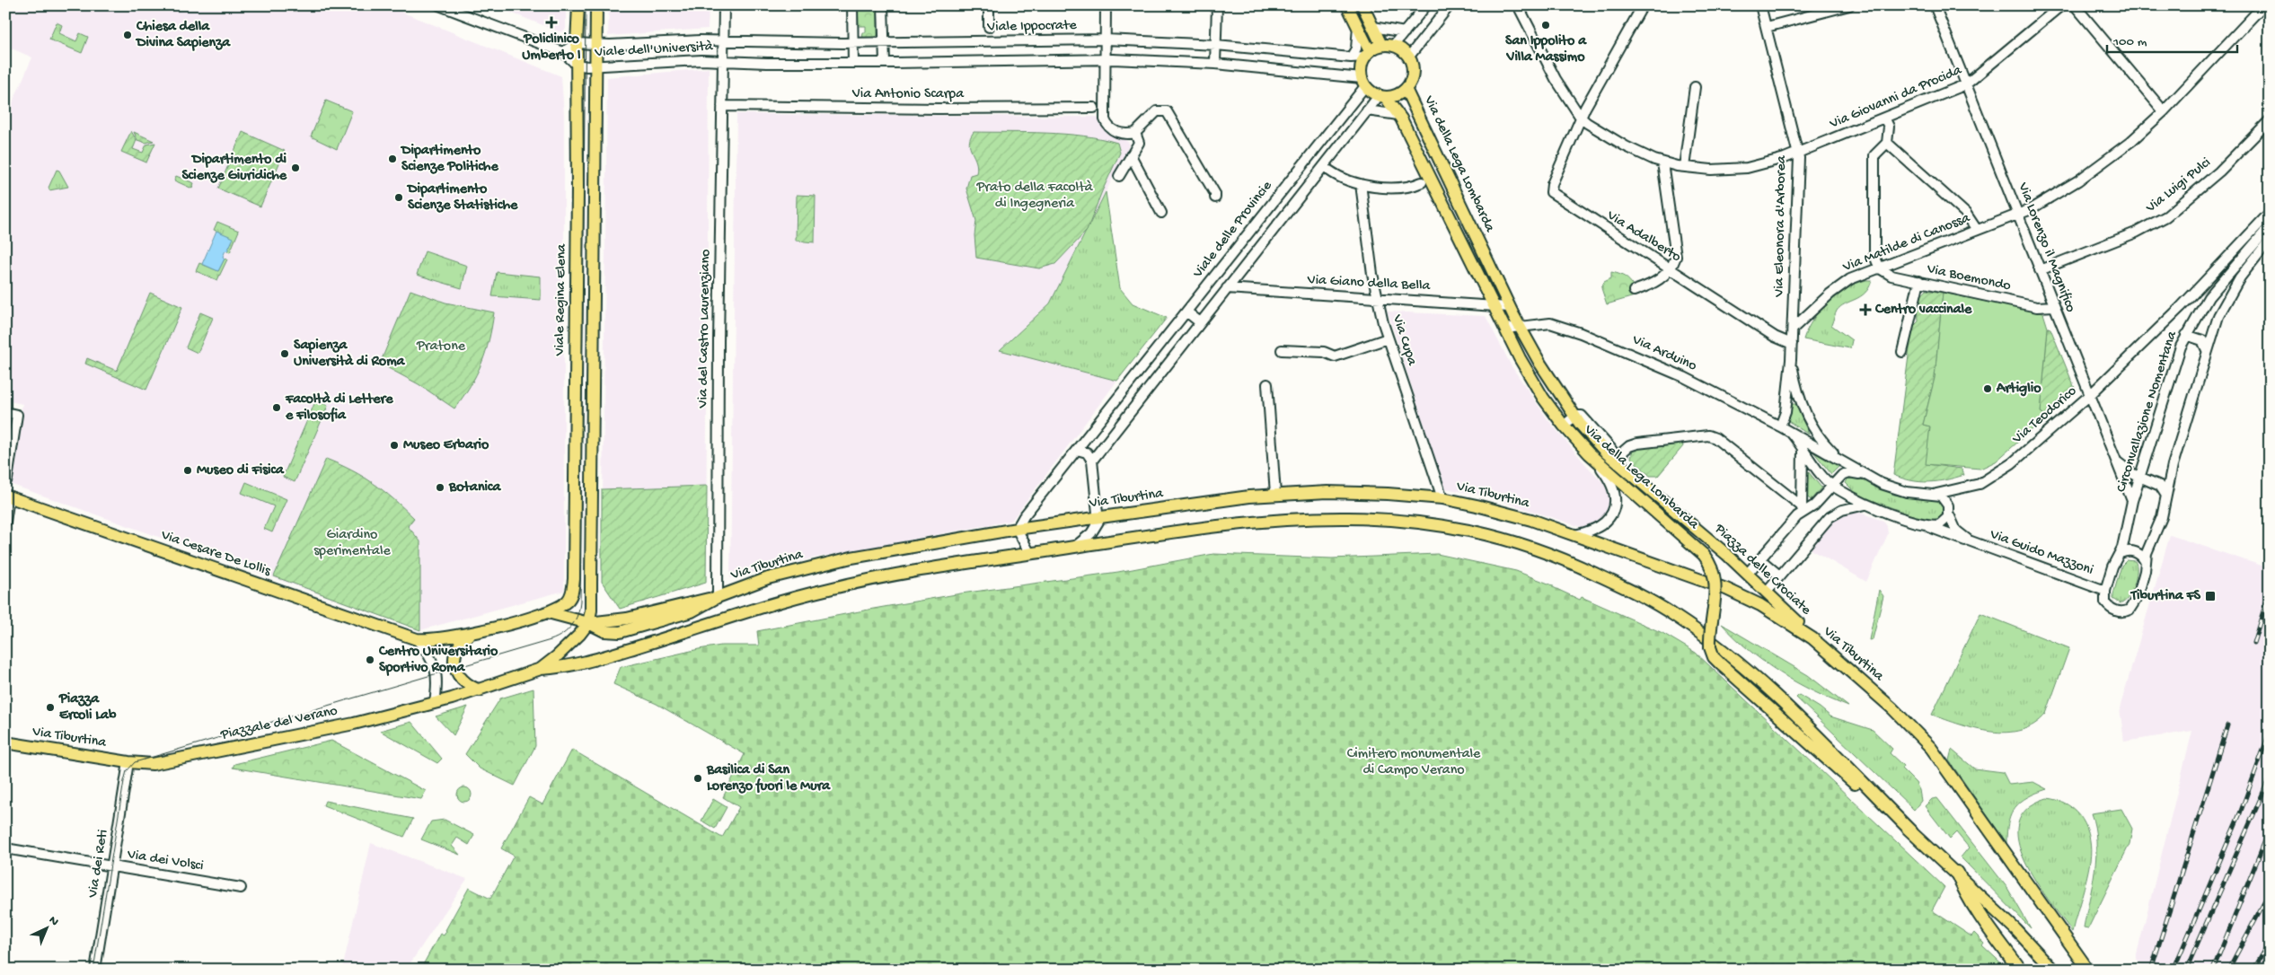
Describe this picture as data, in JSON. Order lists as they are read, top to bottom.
{
  "streets": {
    "main road": [
      "Via della Lega Lombarda",
      "Viale Regina Elena",
      "Via Tiburtina",
      "Via Cesare De Lollis",
      "Piazza delle Crociate",
      "Piazzale del Verano"
    ],
    "street": [
      "Viale Ippocrate",
      "Viale dell'Università",
      "Via Antonio Scarpa",
      "Via Giovanni da Procida",
      "Via Luigi Pulci",
      "Via Eleonora d'Arborea",
      "Viale delle Provincie",
      "Via Adalberto",
      "Via Matilde di Canossa",
      "Via Lorenzo il Magnifico",
      "Via Boemondo",
      "Via Giano della Bella",
      "Via del Castro Laurenziano",
      "Via Cupa",
      "Via Arduino",
      "Circonvallazione Nomentana",
      "Via Teodorico",
      "Via Guido Mazzoni",
      "Via dei Volsci",
      "Via dei Reti"
    ]
  },
  "crossings": [
    ["Viale Ippocrate", "Viale dell'Università"],
    ["Viale Ippocrate", "Via della Lega Lombarda"],
    ["Viale Ippocrate", "Viale delle Provincie"],
    ["Viale Ippocrate", "Via del Castro Laurenziano"],
    ["Viale dell'Università", "Viale Regina Elena"],
    ["Viale dell'Università", "Via del Castro Laurenziano"],
    ["Via Antonio Scarpa", "Via del Castro Laurenziano"],
    ["Via Giovanni da Procida", "Via Eleonora d'Arborea"],
    ["Via Giovanni da Procida", "Via Adalberto"],
    ["Via Giovanni da Procida", "Via Lorenzo il Magnifico"],
    ["Via della Lega Lombarda", "Viale delle Provincie"],
    ["Via della Lega Lombarda", "Via Giano della Bella"],
    ["Via della Lega Lombarda", "Via Arduino"],
    ["Via della Lega Lombarda", "Piazza delle Crociate"],
    ["Via Luigi Pulci", "Via Lorenzo il Magnifico"],
    ["Via Eleonora d'Arborea", "Via Adalberto"],
    ["Via Eleonora d'Arborea", "Via Matilde di Canossa"],
    ["Viale delle Provincie", "Via Tiburtina"],
    ["Via Matilde di Canossa", "Via Lorenzo il Magnifico"],
    ["Via Matilde di Canossa", "Via Boemondo"],
    ["Via Lorenzo il Magnifico", "Via Boemondo"],
    ["Via Lorenzo il Magnifico", "Circonvallazione Nomentana"],
    ["Via Lorenzo il Magnifico", "Via Teodorico"],
    ["Via Giano della Bella", "Via Cupa"],
    ["Via del Castro Laurenziano", "Via Tiburtina"],
    ["Via Cupa", "Via Tiburtina"],
    ["Via Arduino", "Via Guido Mazzoni"],
    ["Circonvallazione Nomentana", "Via Teodorico"],
    ["Circonvallazione Nomentana", "Via Guido Mazzoni"],
    ["Via Teodorico", "Via Guido Mazzoni"],
    ["Via Tiburtina", "Piazza delle Crociate"],
    ["Via Tiburtina", "Piazzale del Verano"],
    ["Via Tiburtina", "Via dei Reti"],
    ["Piazzale del Verano", "Via dei Reti"],
    ["Via dei Volsci", "Via dei Reti"]
  ],
  "parks": [
    "Prato della Facoltà di Ingegneria",
    "Pratone",
    "Giardino sperimentale",
    "Cimitero monumentale di Campo Verano"
  ],
  "places": {
    "health": ["Policlinico Umberto I", "Centro vaccinale"],
    "other": [
      "San Ippolito a Villa Massimo",
      "Chiesa della Divina Sapienza",
      "Dipartimento Scienze Politiche",
      "Dipartimento di Scienze Giuridiche",
      "Dipartimento Scienze Statistiche",
      "Sapienza Università di Roma",
      "Artiglio",
      "Facoltà di Lettere e Filosofia",
      "Museo Erbario",
      "Museo di Fisica",
      "Botanica",
      "Centro Universitario Sportivo Roma",
      "Piazza Ercoli Lab",
      "Basilica di San Lorenzo fuori le Mura"
    ],
    "transit": ["Tiburtina FS"]
  },
  "scale_bar": "100 m",
  "north": "top right"
}
